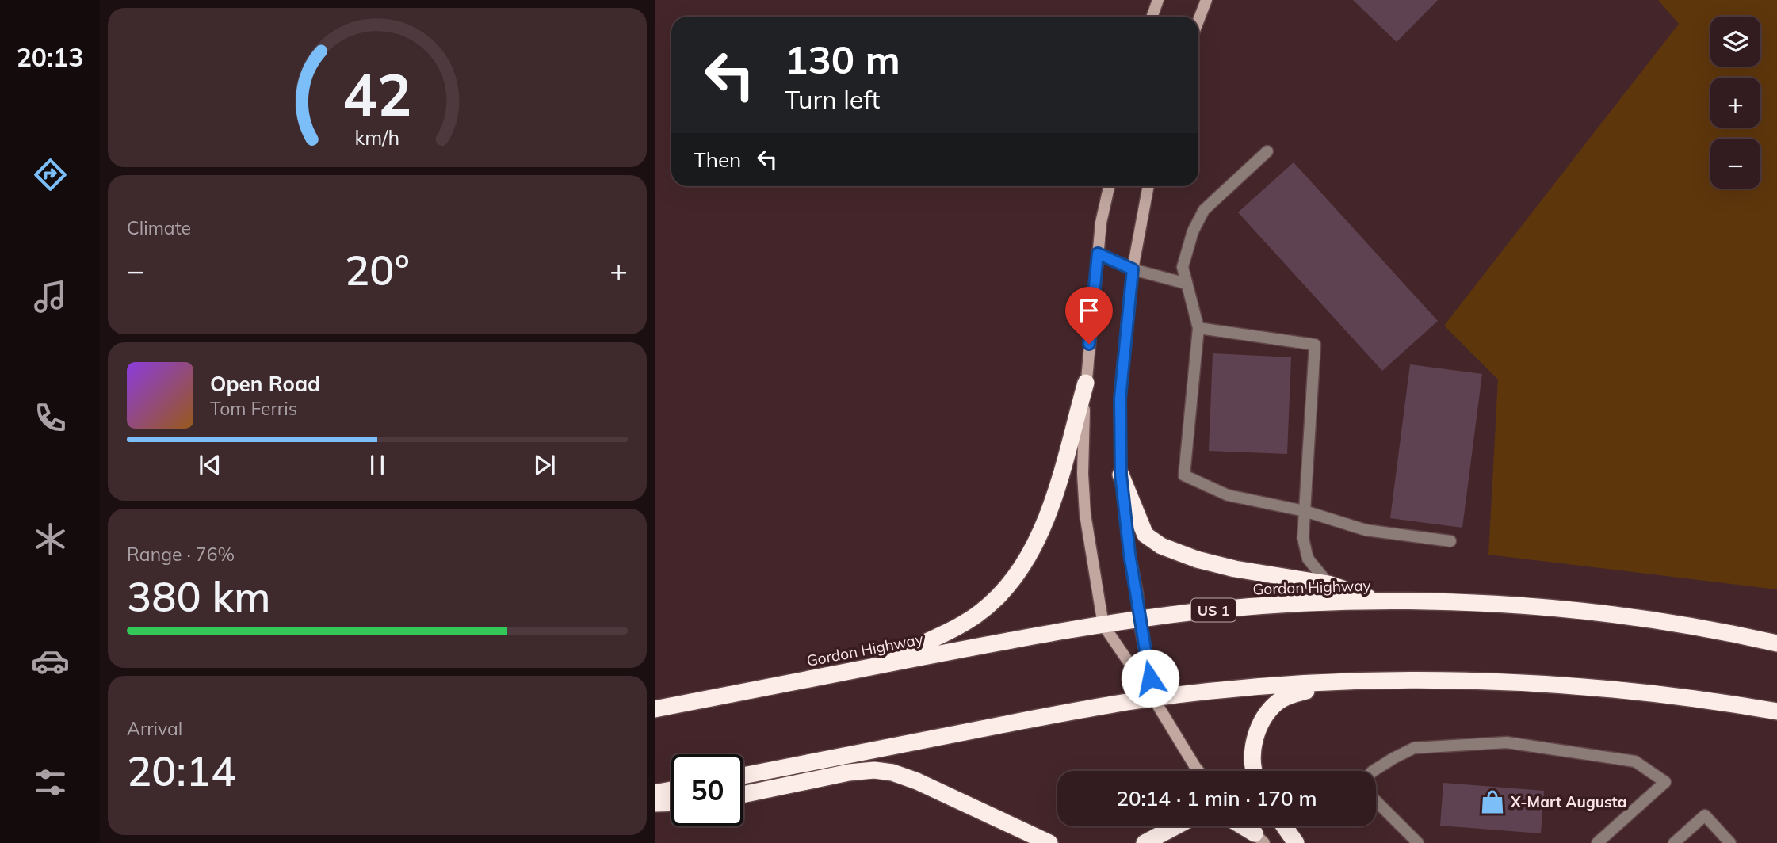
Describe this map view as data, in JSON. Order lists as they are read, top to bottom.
{
  "streets": {
    "highway": ["Gordon Highway", "US 1"]
  },
  "places": {
    "shop": ["X-Mart Augusta"]
  },
  "page": {
    "tabs": "20:13",
    "map_buttons": ["+", "−"],
    "turn": ["130 m", "Turn left"],
    "then": "Then",
    "tile": [
      "Climate",
      ["Range · 76%", "380 km"],
      ["Arrival", "20:14"]
    ],
    "heat": ["−", "20°", "+"],
    "song": ["Open Road", "Tom Ferris"],
    "limit": "50",
    "trip": "20:14 · 1 min · 170 m",
    "gauge": ["42", "km/h"]
  }
}
